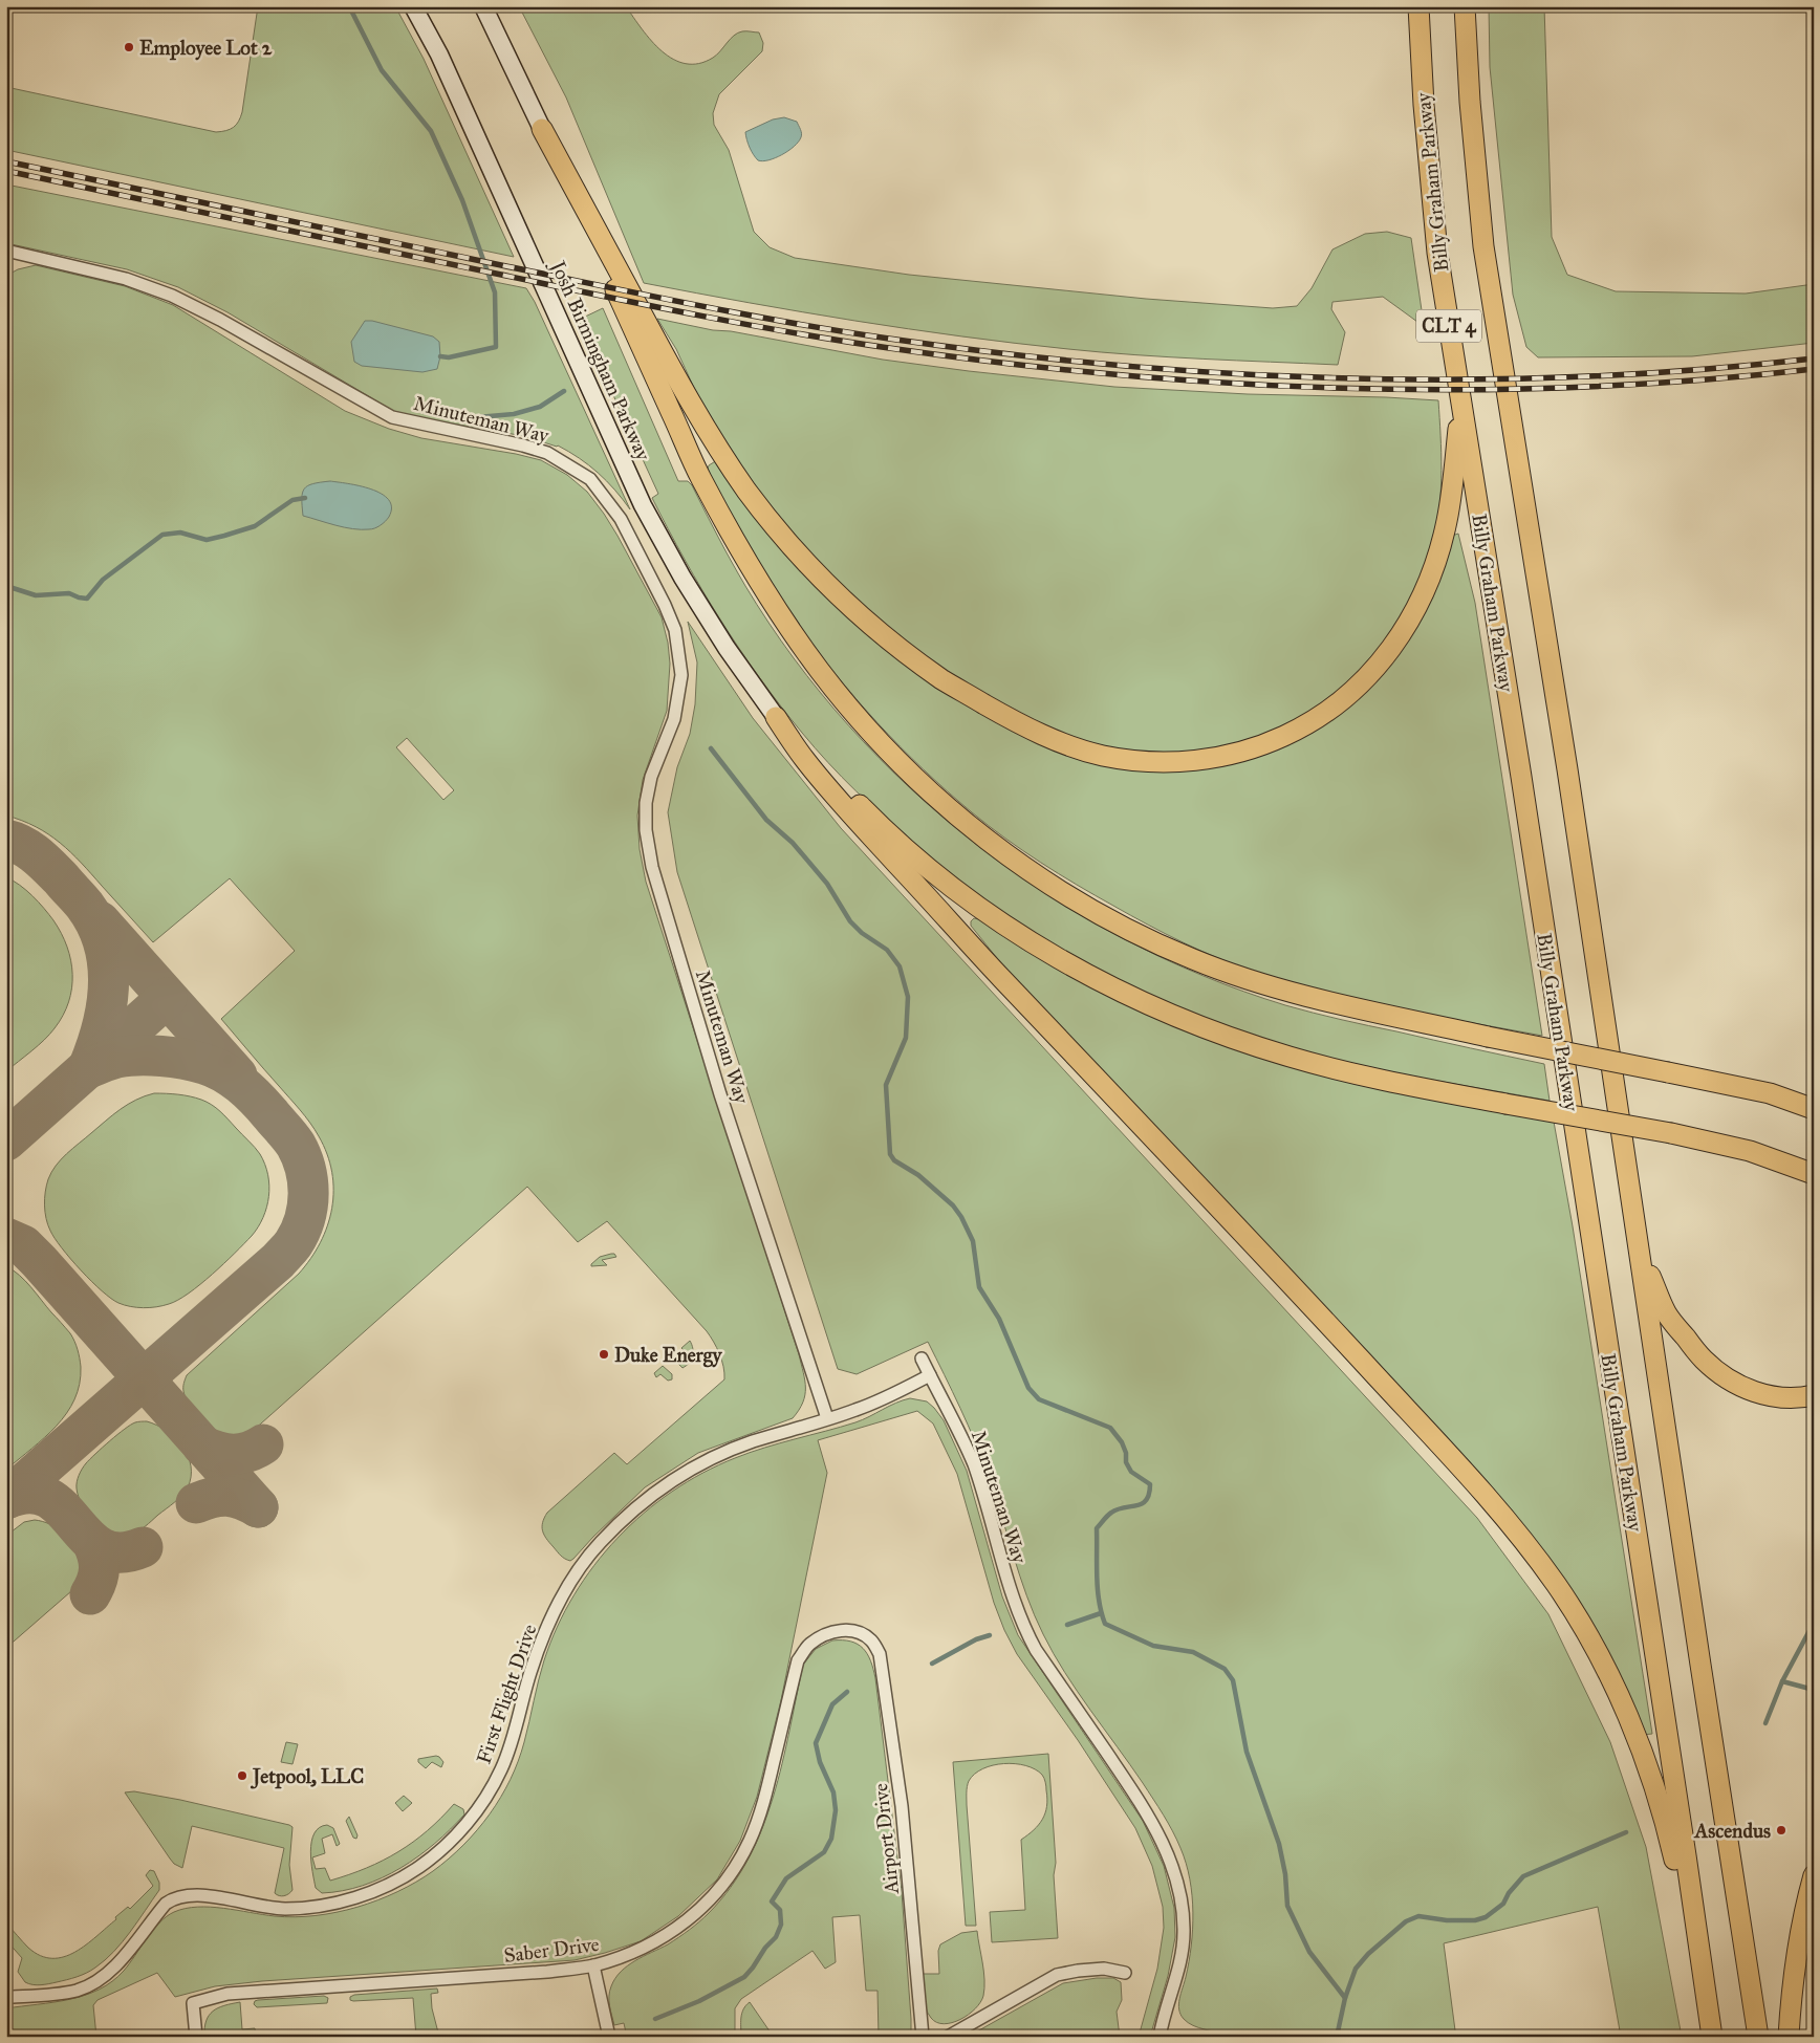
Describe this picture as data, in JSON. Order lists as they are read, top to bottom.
{
  "streets": {
    "highway": ["Billy Graham Parkway", "CLT 4"],
    "main road": ["Josh Birmingham Parkway"],
    "street": [
      "Minuteman Way",
      "First Flight Drive",
      "Airport Drive",
      "Saber Drive"
    ]
  },
  "crossings": [
    ["Minuteman Way", "First Flight Drive"],
    ["Airport Drive", "Saber Drive"]
  ],
  "places": [
    "Employee Lot 2",
    "Duke Energy",
    "Jetpool, LLC",
    "Ascendus"
  ]
}
